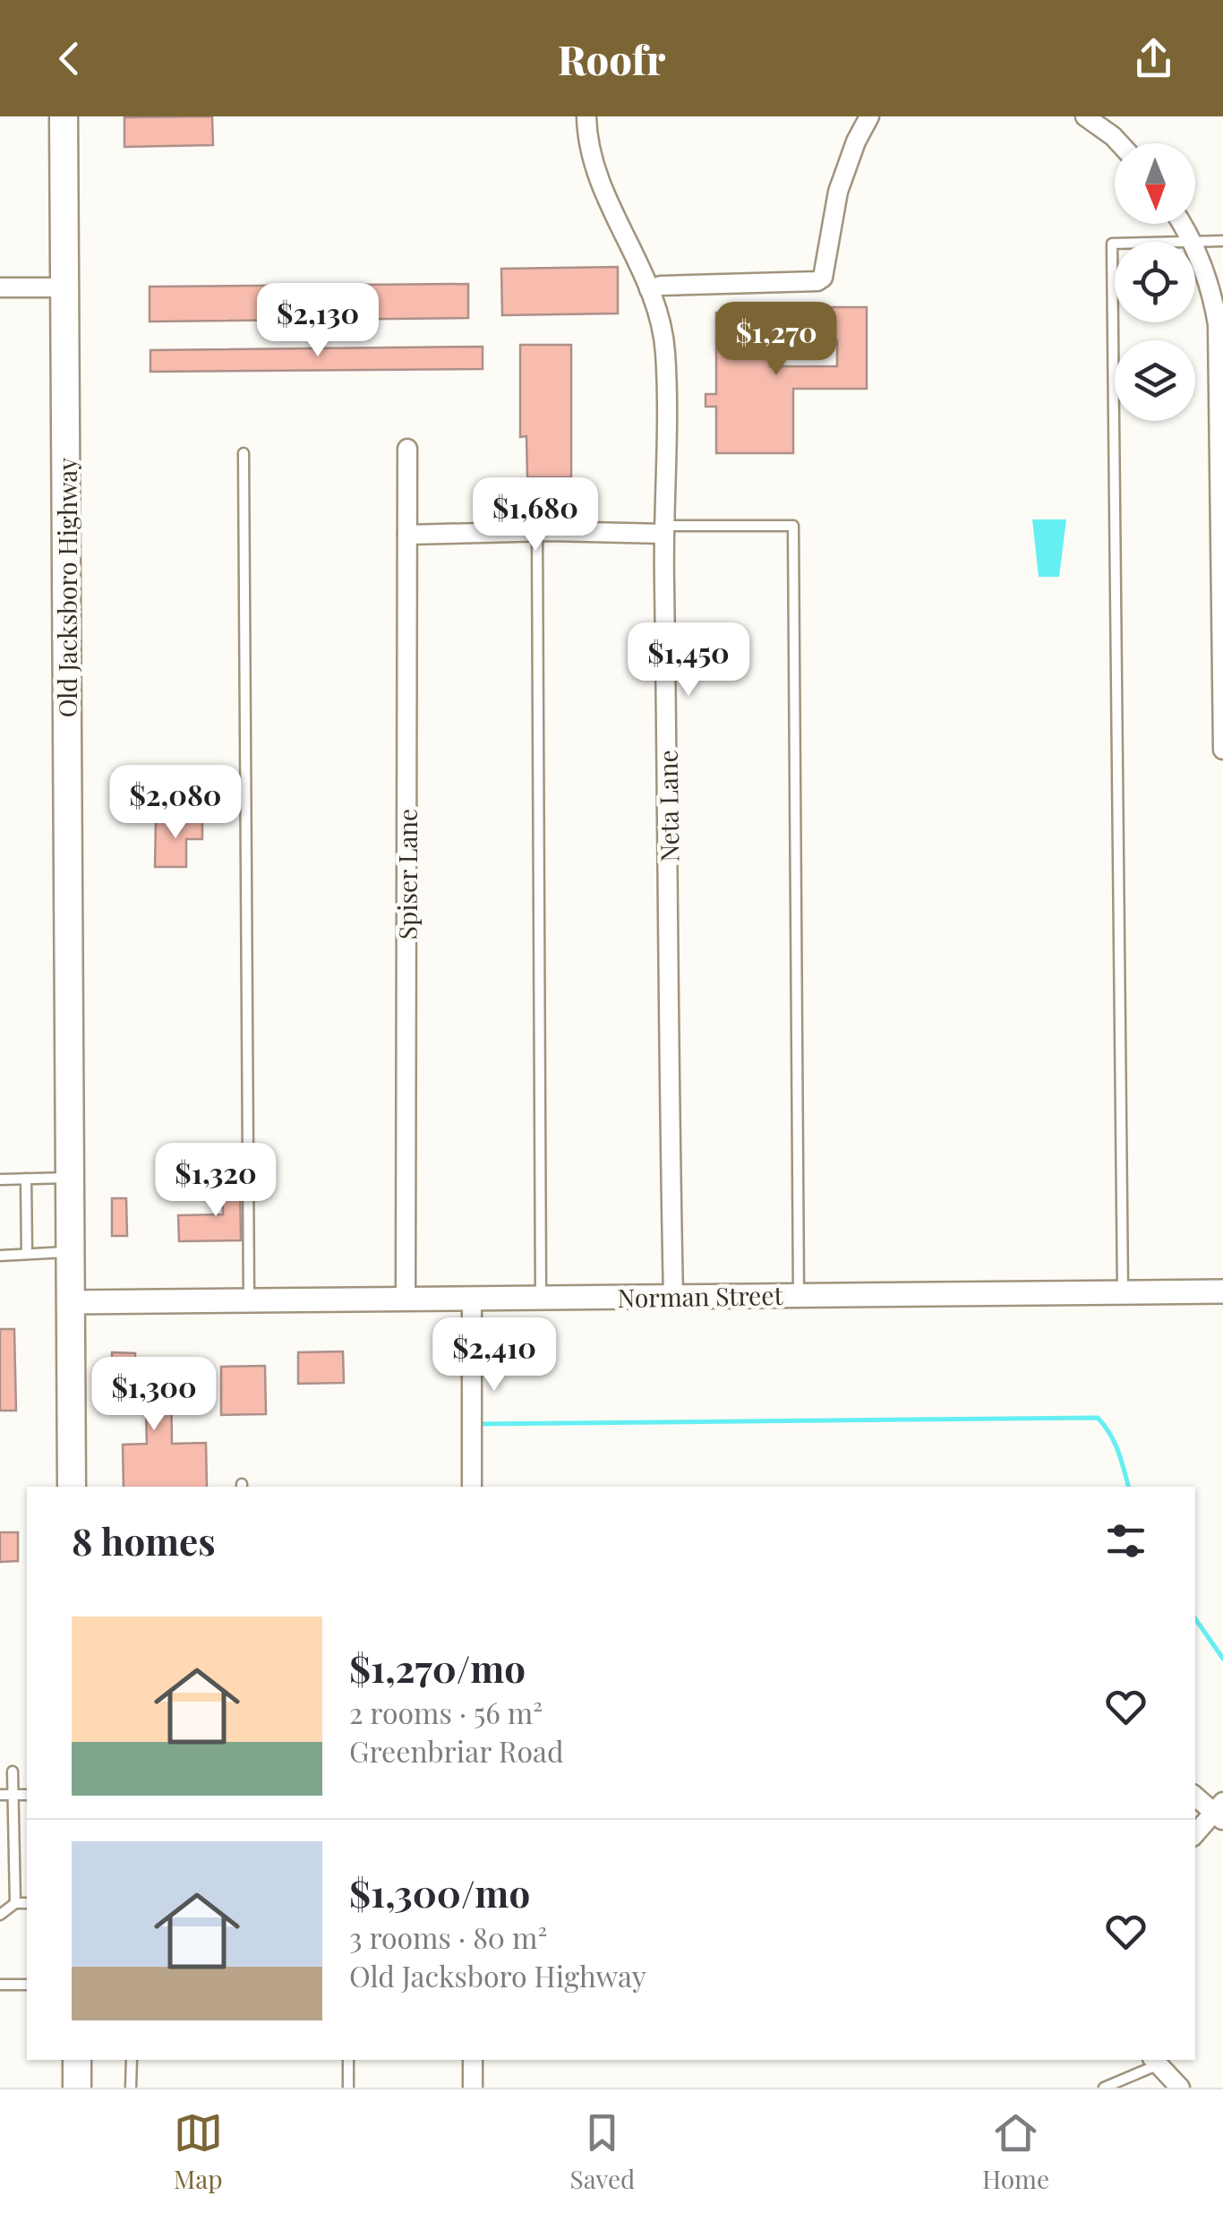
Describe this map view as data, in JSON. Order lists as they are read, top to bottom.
{
  "streets": {
    "main road": ["Old Jacksboro Highway"],
    "street": ["Neta Lane", "Spiser Lane", "Norman Street"]
  },
  "crossings": [
    ["Old Jacksboro Highway", "Norman Street"],
    ["Neta Lane", "Norman Street"],
    ["Spiser Lane", "Norman Street"]
  ],
  "north": "bottom",
  "page": {
    "header": "Roofr",
    "price": [
      "$2,130",
      "$1,270",
      "$1,680",
      "$1,450",
      "$2,080",
      "$1,320",
      "$2,410",
      "$1,300"
    ],
    "heading": "8 homes",
    "list": [
      {
        "name": "$1,270/mo",
        "note": "2 rooms · 56 m² · Greenbriar Road"
      },
      {
        "name": "$1,300/mo",
        "note": "3 rooms · 80 m² · Old Jacksboro Highway"
      }
    ],
    "tabs": ["Map", "Saved", "Home"]
  }
}
